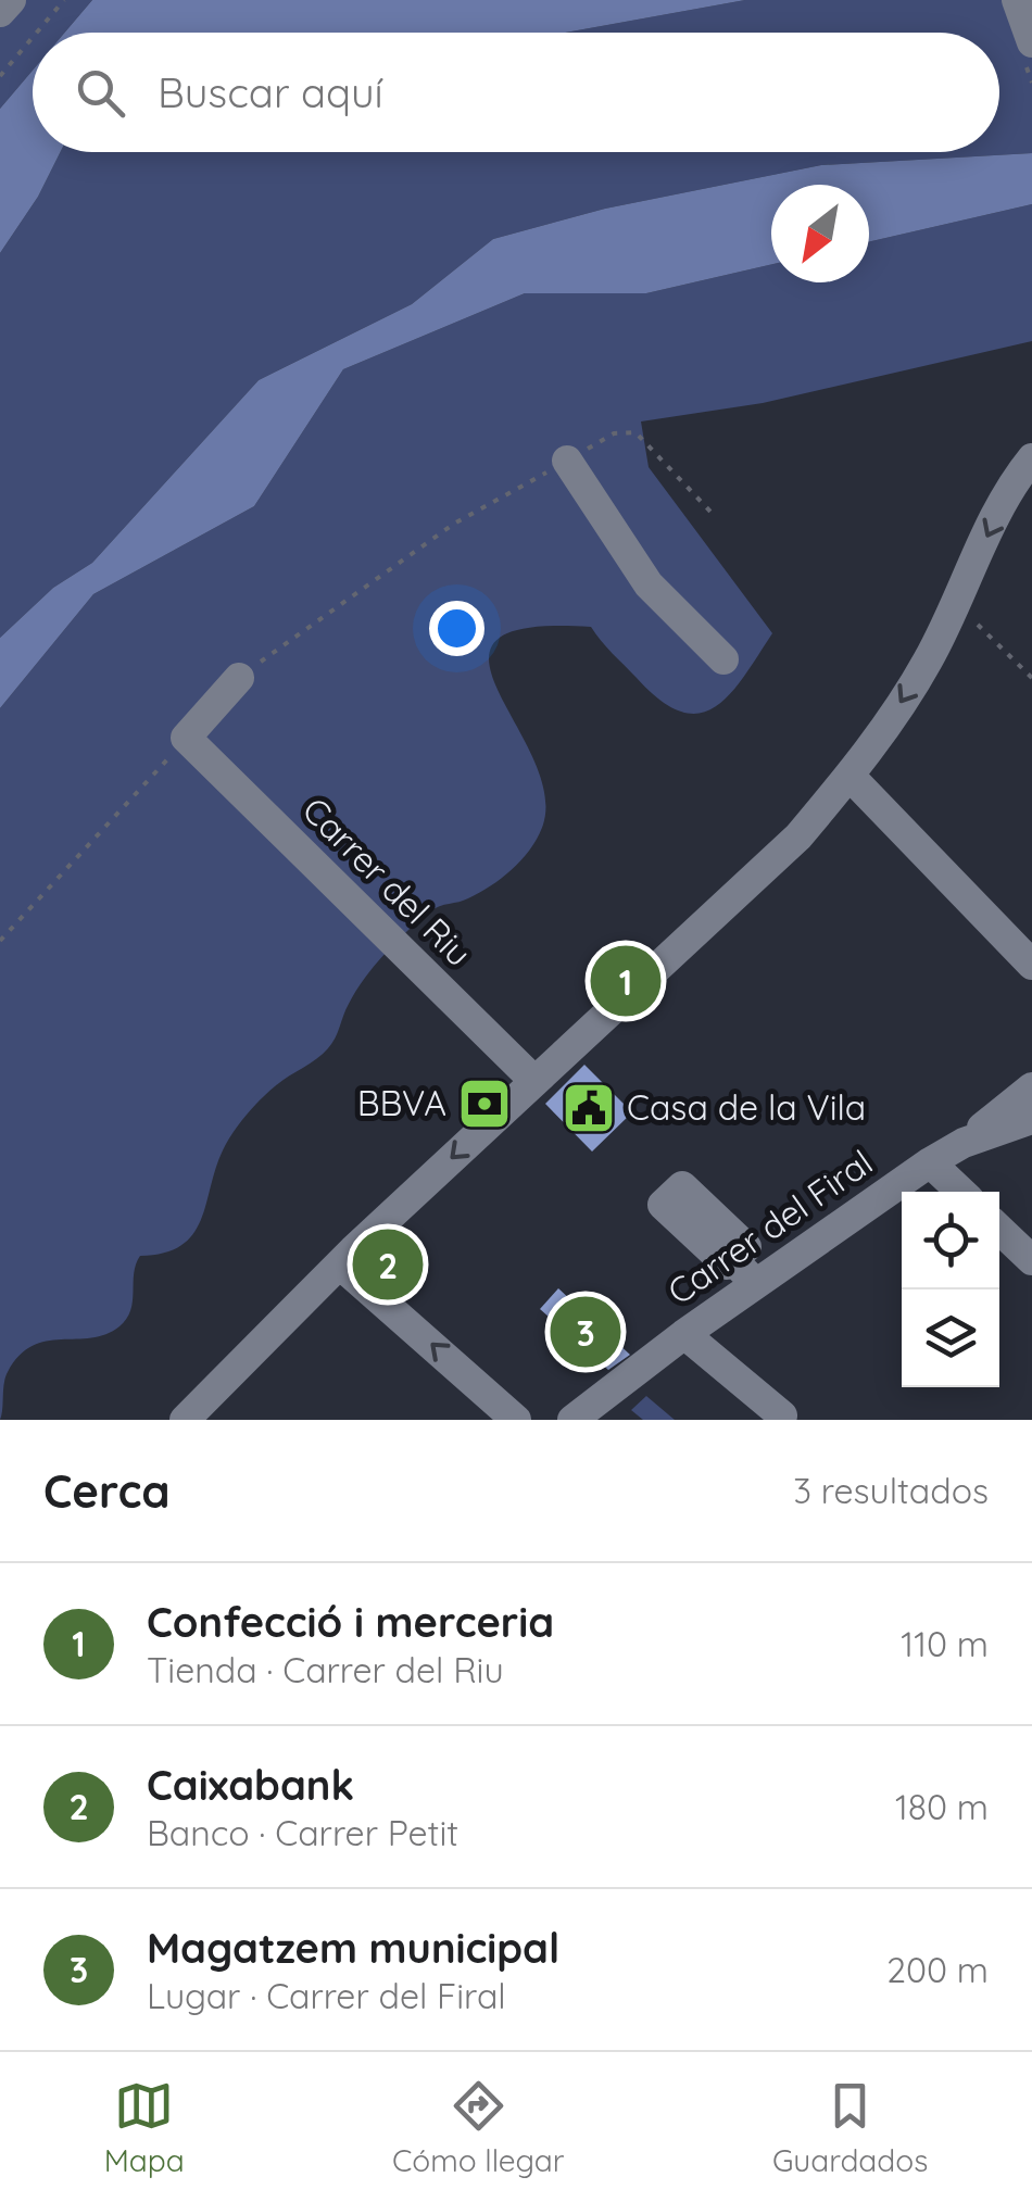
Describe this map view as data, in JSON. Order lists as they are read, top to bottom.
{
  "streets": {
    "street": ["Carrer del Riu", "Carrer del Firal"]
  },
  "places": {
    "bank": ["BBVA"],
    "public building": ["Casa de la Vila"]
  },
  "north": "bottom left",
  "page": {
    "search": "Buscar aquí",
    "pins": ["1", "2", "3"],
    "heading": ["Cerca", "3 resultados"],
    "list": [
      {
        "mark": "1",
        "name": "Confecció i merceria",
        "note": "Tienda · Carrer del Riu",
        "value": "110 m"
      },
      {
        "mark": "2",
        "name": "Caixabank",
        "note": "Banco · Carrer Petit",
        "value": "180 m"
      },
      {
        "mark": "3",
        "name": "Magatzem municipal",
        "note": "Lugar · Carrer del Firal",
        "value": "200 m"
      }
    ],
    "nav": ["Mapa", "Cómo llegar", "Guardados"]
  }
}
